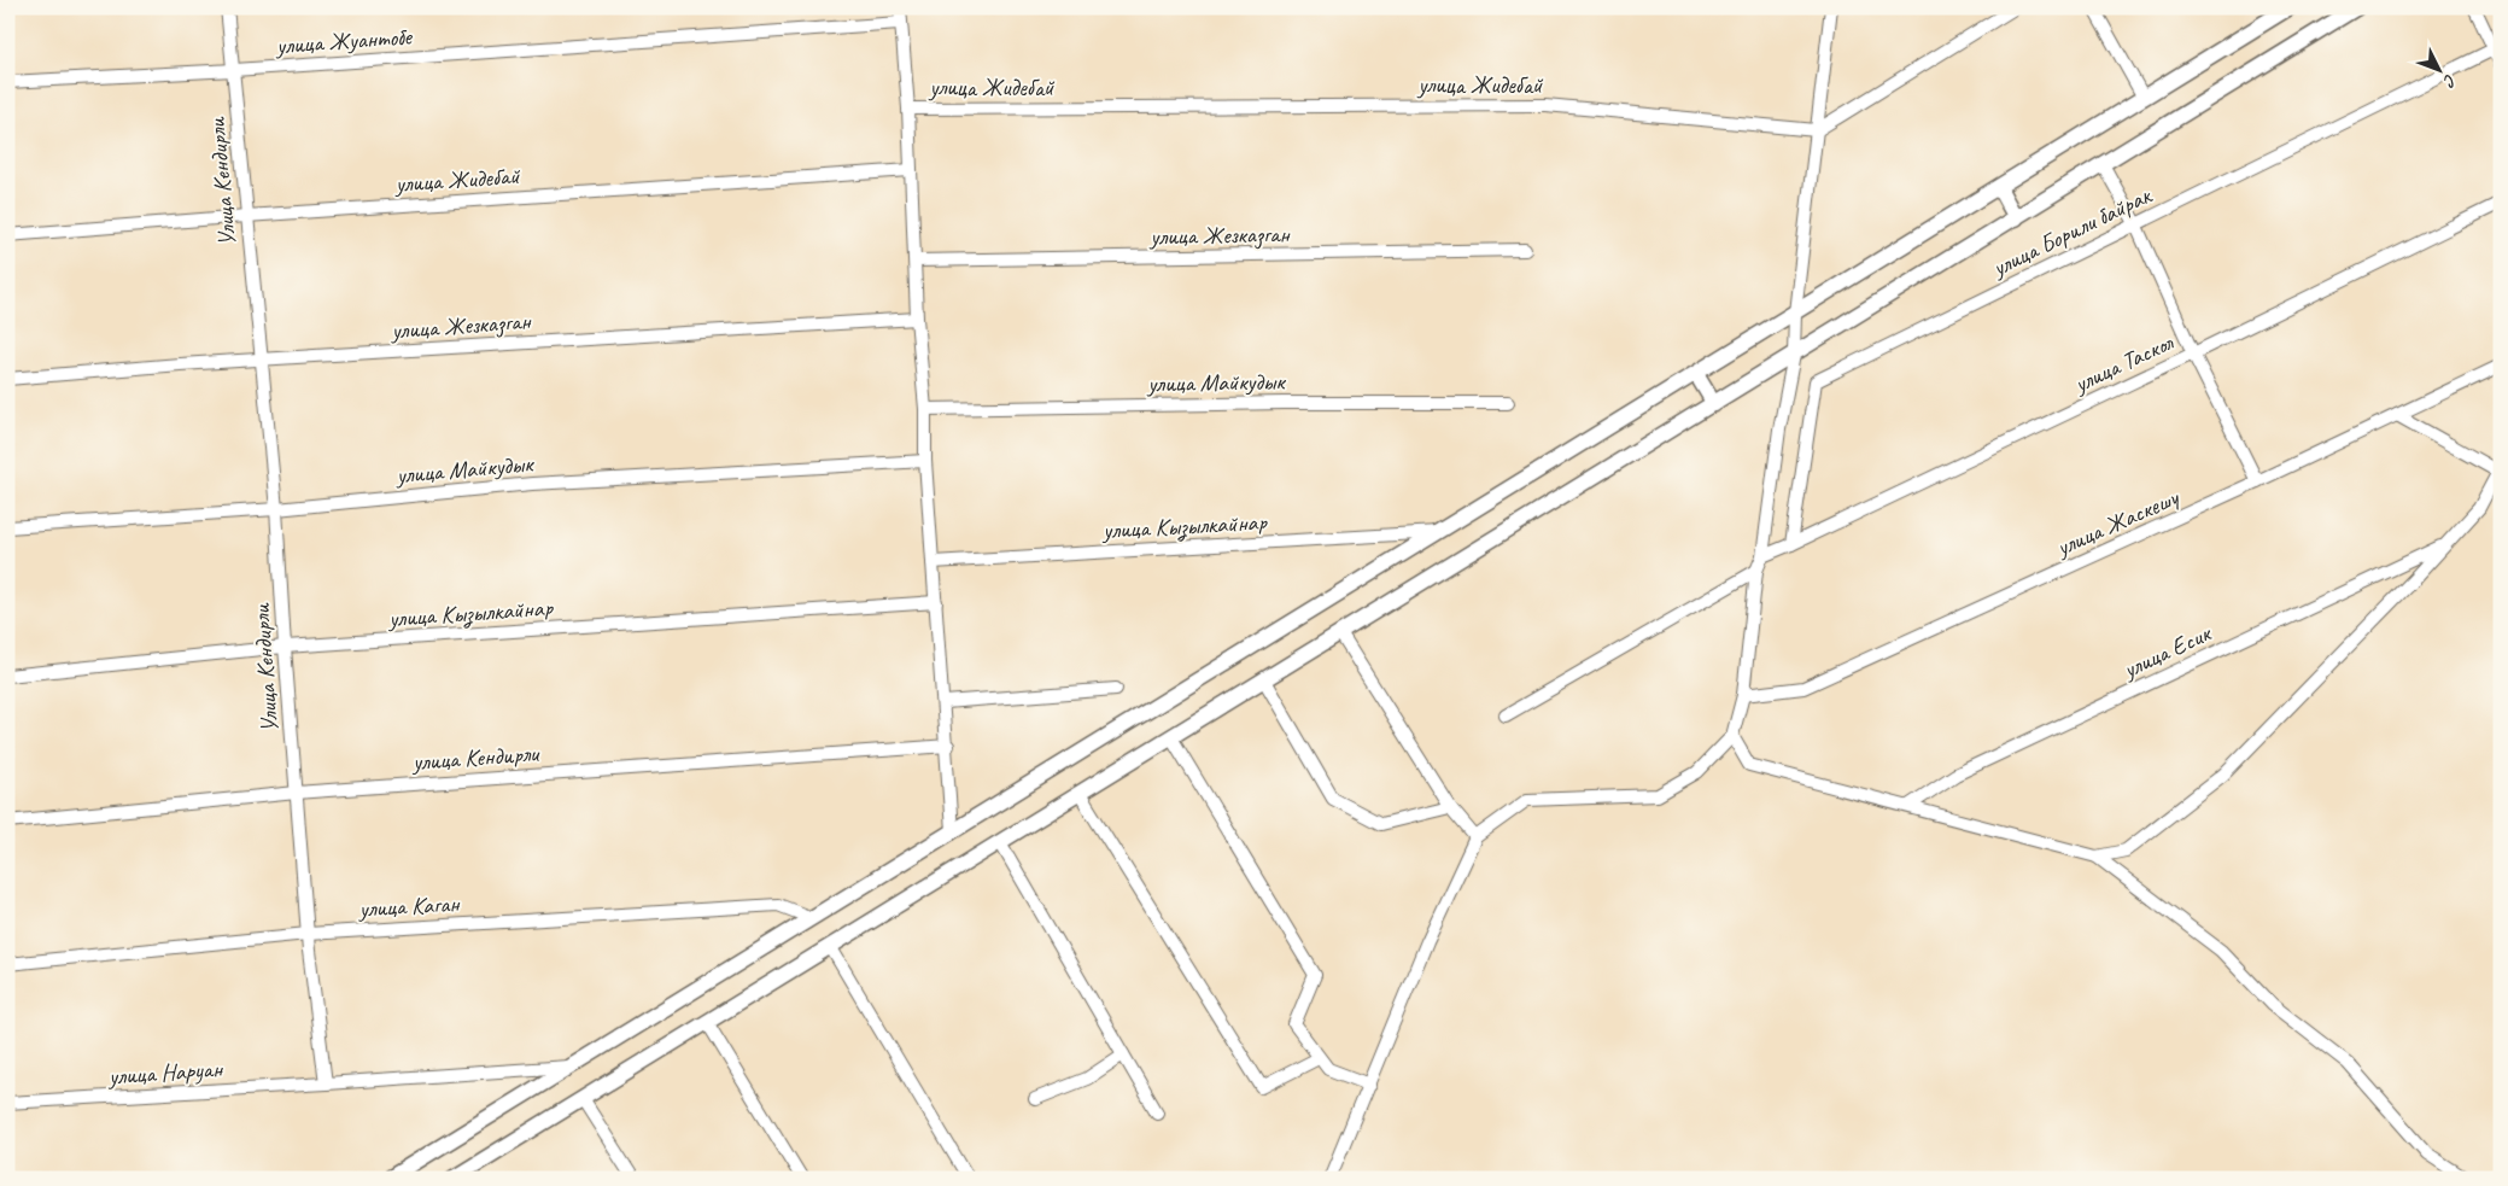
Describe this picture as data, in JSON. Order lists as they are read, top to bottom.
{
  "streets": {
    "street": [
      "улица Жуантобе",
      "улица Жидебай",
      "Улица Кендирли",
      "улица Борили байрак",
      "улица Жезказган",
      "улица Таскол",
      "улица Майкудык",
      "улица Жаскешу",
      "улица Кызылкайнар",
      "улица Есик",
      "улица Кендирли",
      "улица Каган",
      "улица Наруан"
    ]
  },
  "crossings": [
    ["улица Жуантобе", "Улица Кендирли"],
    ["улица Жидебай", "Улица Кендирли"],
    ["Улица Кендирли", "улица Жезказган"],
    ["Улица Кендирли", "улица Майкудык"],
    ["Улица Кендирли", "улица Кызылкайнар"],
    ["Улица Кендирли", "улица Кендирли"],
    ["Улица Кендирли", "улица Каган"],
    ["Улица Кендирли", "улица Наруан"],
    ["улица Борили байрак", "улица Таскол"]
  ],
  "north": "bottom right"
}
